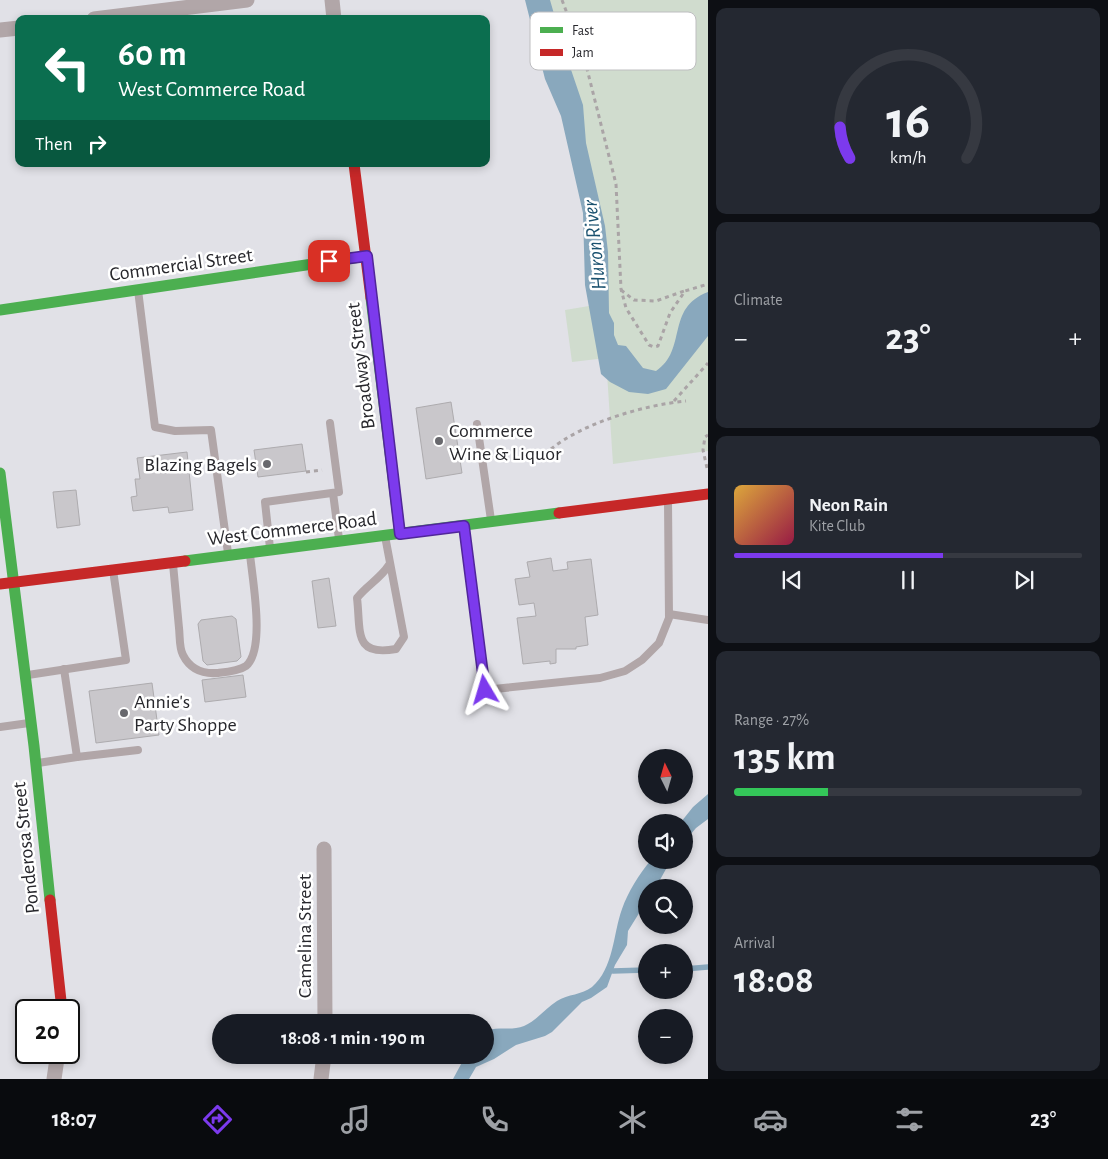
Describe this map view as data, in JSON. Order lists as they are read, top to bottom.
{
  "streets": {
    "street": [
      "Commercial Street",
      "Broadway Street",
      "West Commerce Road",
      "Ponderosa Street",
      "Camelina Street"
    ]
  },
  "crossings": [
    ["Commercial Street", "Broadway Street"],
    ["Broadway Street", "West Commerce Road"],
    ["West Commerce Road", "Ponderosa Street"]
  ],
  "water": ["Huron River"],
  "places": ["Commerce Wine & Liquor", "Blazing Bagels", "Annie's Party Shoppe"],
  "legend": ["Fast", "Jam"],
  "north": "top",
  "page": {
    "turn": ["60 m", "West Commerce Road"],
    "then": "Then",
    "tile": [
      "Climate",
      ["Range · 27%", "135 km"],
      ["Arrival", "18:08"]
    ],
    "heat": ["−", "23°", "+"],
    "song": ["Neon Rain", "Kite Club"],
    "map_buttons": ["+", "−"],
    "limit": "20",
    "trip": "18:08 · 1 min · 190 m",
    "tabs": ["18:07", "23°"],
    "gauge": ["16", "km/h"]
  }
}
